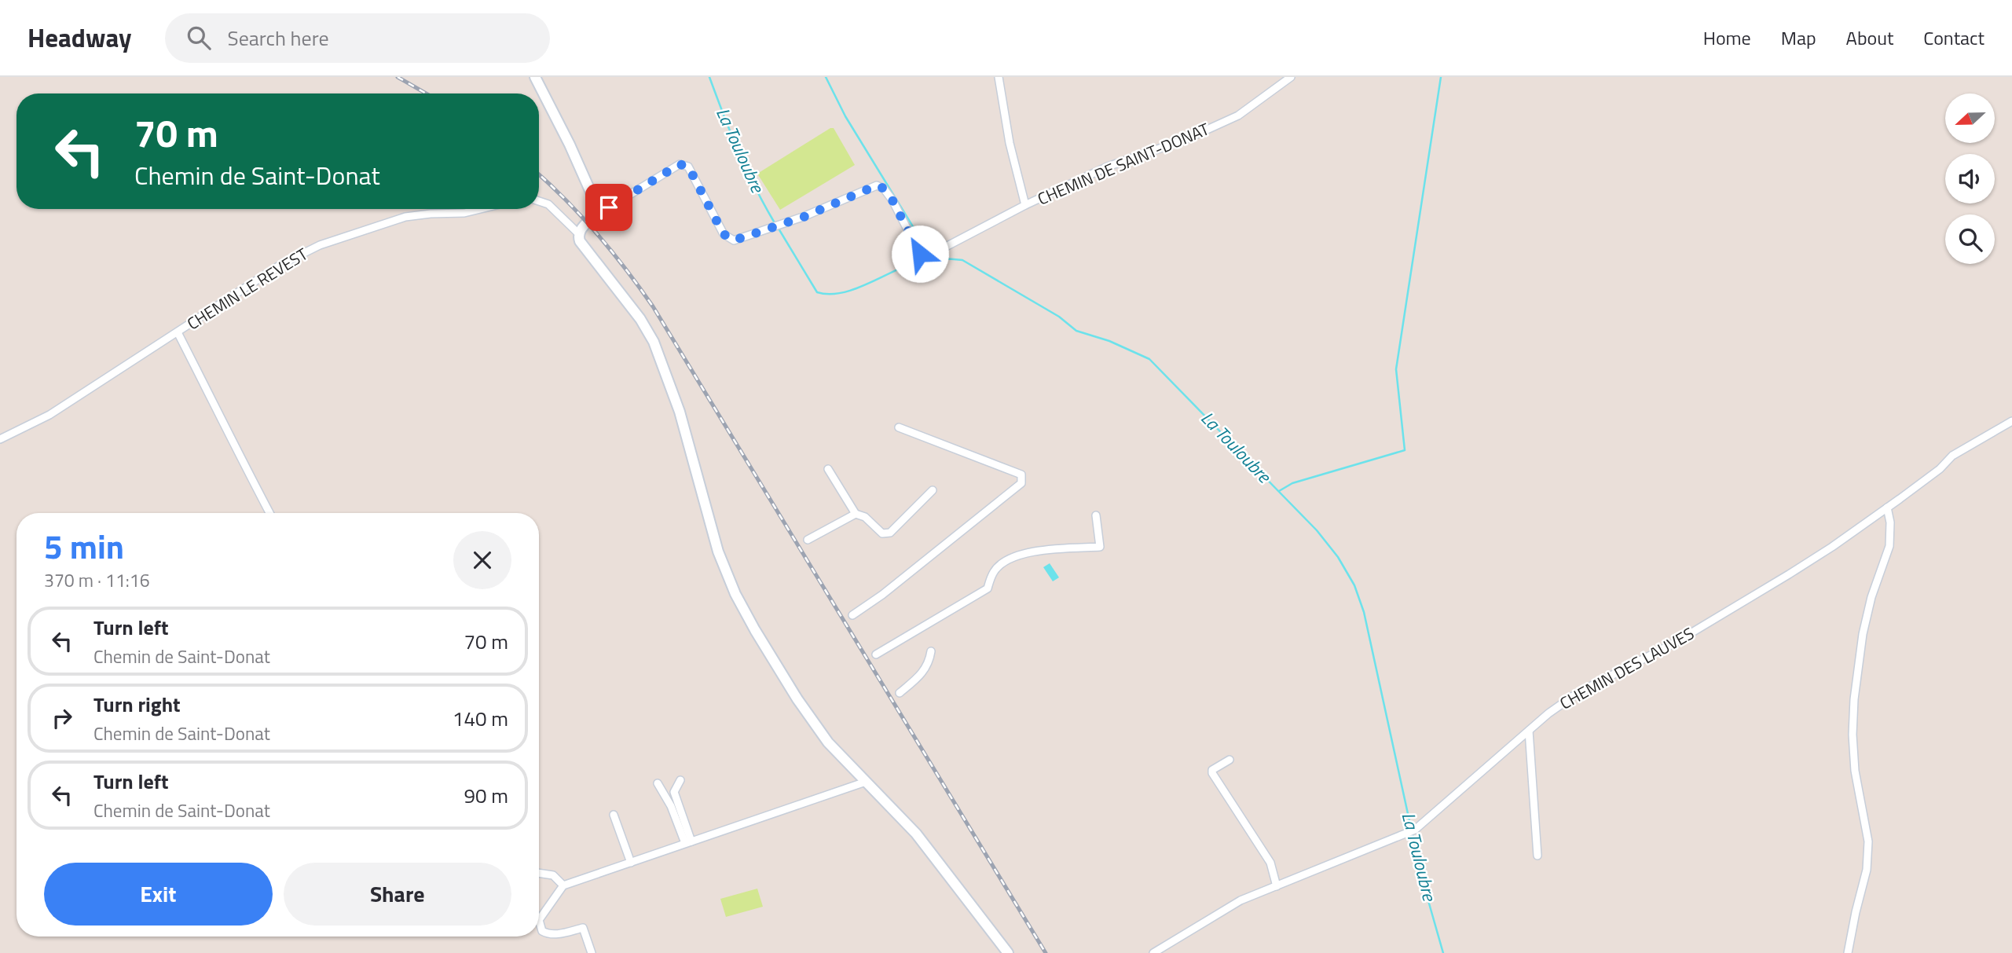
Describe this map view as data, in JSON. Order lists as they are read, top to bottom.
{
  "streets": {
    "street": ["CHEMIN DE SAINT-DONAT", "CHEMIN LE REVEST", "CHEMIN DES LAUVES"]
  },
  "water": ["La Touloubre"],
  "north": "left",
  "page": {
    "header": "Headway",
    "search": "Search here",
    "nav": [
      "Home",
      "Map",
      "About",
      "Contact"
    ],
    "turn": ["70 m", "Chemin de Saint-Donat"],
    "heading": ["5 min", "370 m · 11:16"],
    "list": [
      {
        "name": "Turn left",
        "note": "Chemin de Saint-Donat",
        "value": "70 m"
      },
      {
        "name": "Turn right",
        "note": "Chemin de Saint-Donat",
        "value": "140 m"
      },
      {
        "name": "Turn left",
        "note": "Chemin de Saint-Donat",
        "value": "90 m"
      }
    ],
    "buttons": ["Exit", "Share"]
  }
}
